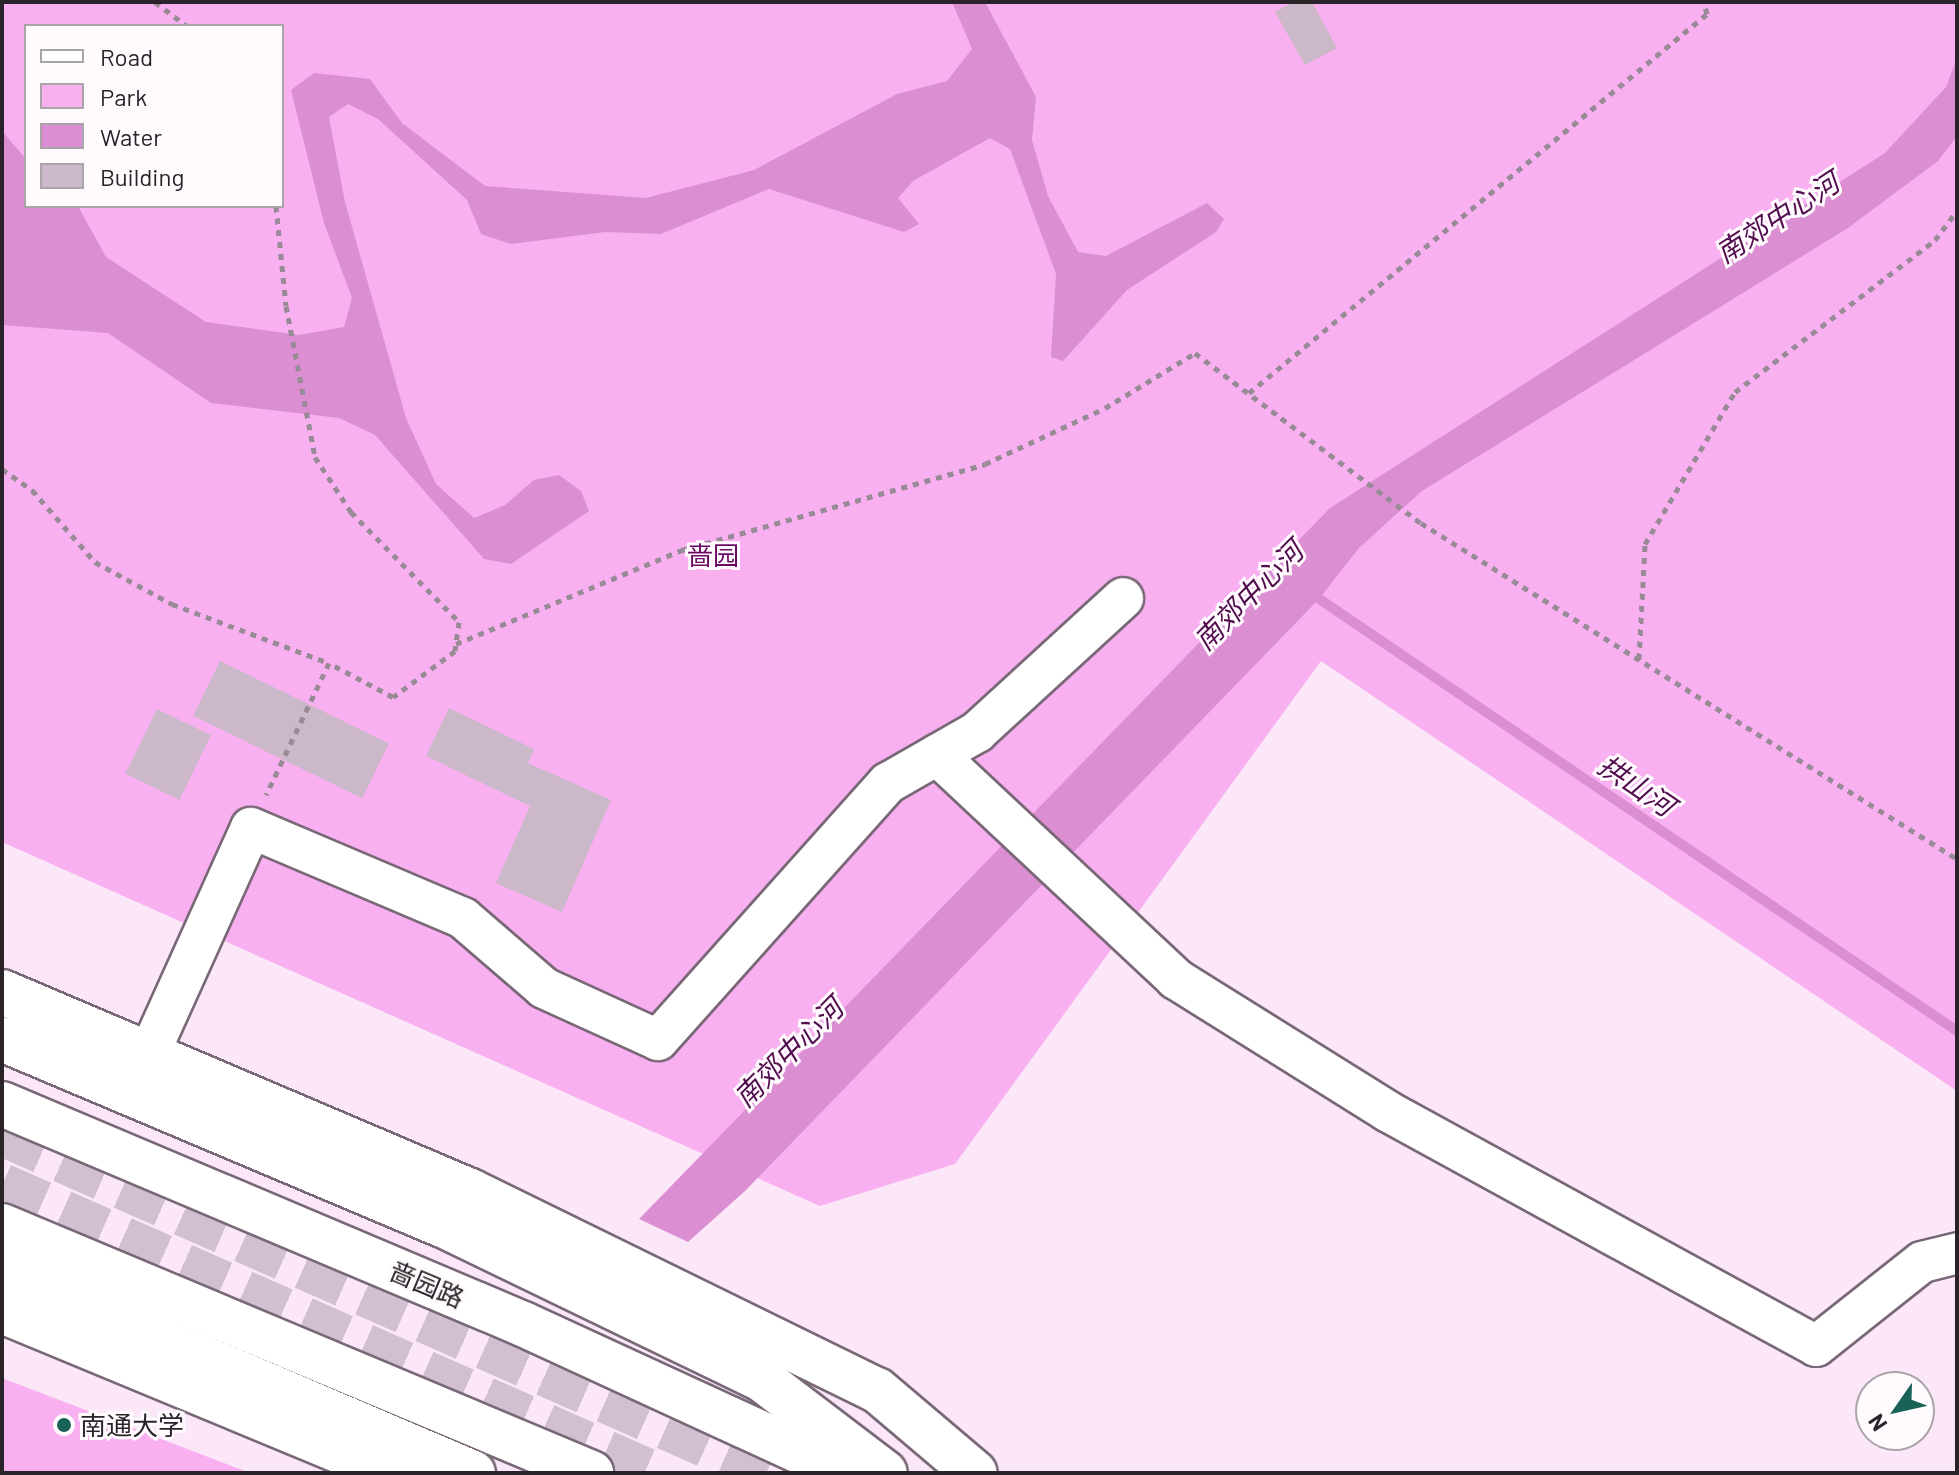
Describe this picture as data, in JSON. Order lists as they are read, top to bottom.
{
  "streets": {
    "main road": ["啬园路"]
  },
  "water": ["南郊中心河", "拱山河"],
  "parks": ["啬园"],
  "places": ["南通大学"],
  "legend": [
    "Road",
    "Park",
    "Water",
    "Building"
  ],
  "north": "bottom left"
}
